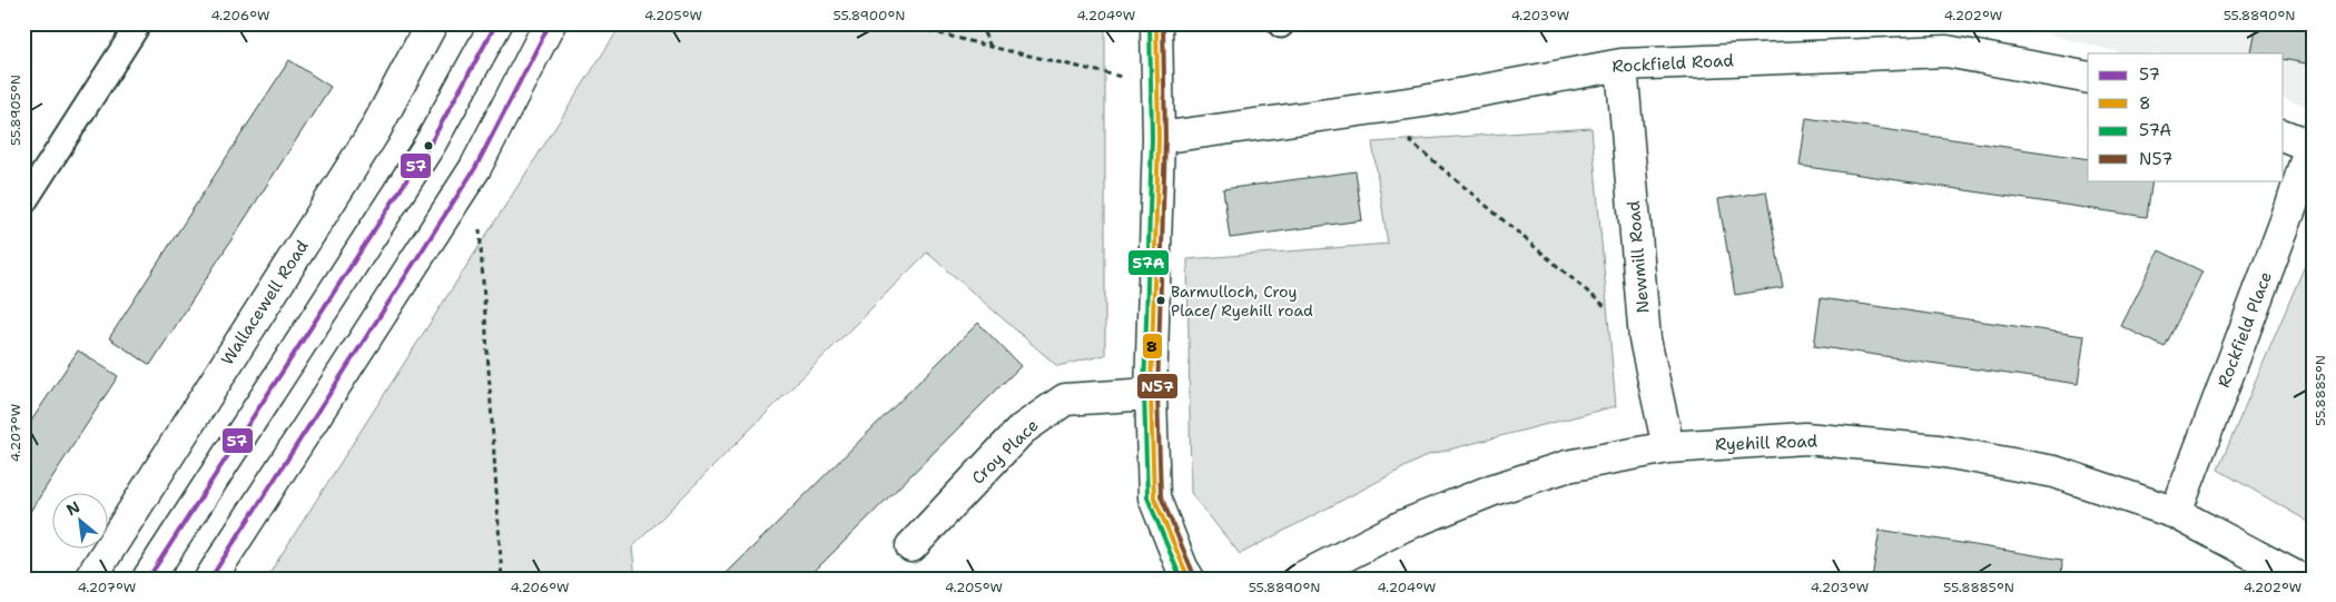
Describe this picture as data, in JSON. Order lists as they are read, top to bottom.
{
  "streets": {
    "street": [
      "Rockfield Road",
      "Newmill Road",
      "Wallacewell Road",
      "Rockfield Place",
      "Ryehill Road",
      "Croy Place"
    ]
  },
  "crossings": [
    ["Rockfield Road", "Newmill Road"],
    ["Newmill Road", "Ryehill Road"],
    ["Rockfield Place", "Ryehill Road"]
  ],
  "places": ["Barmulloch, Croy Place/ Ryehill road"],
  "lines": [
    "transit line 57",
    "transit line 8",
    "transit line 57A",
    "transit line N57"
  ],
  "legend": [
    "57",
    "8",
    "57A",
    "N57"
  ],
  "north": "top left",
  "coordinates": [
    "4.206°W",
    "4.205°W",
    "55.8900°N",
    "4.204°W",
    "4.203°W",
    "4.202°W",
    "55.8890°N",
    "55.8905°N",
    "55.8885°N",
    "4.207°W"
  ]
}
